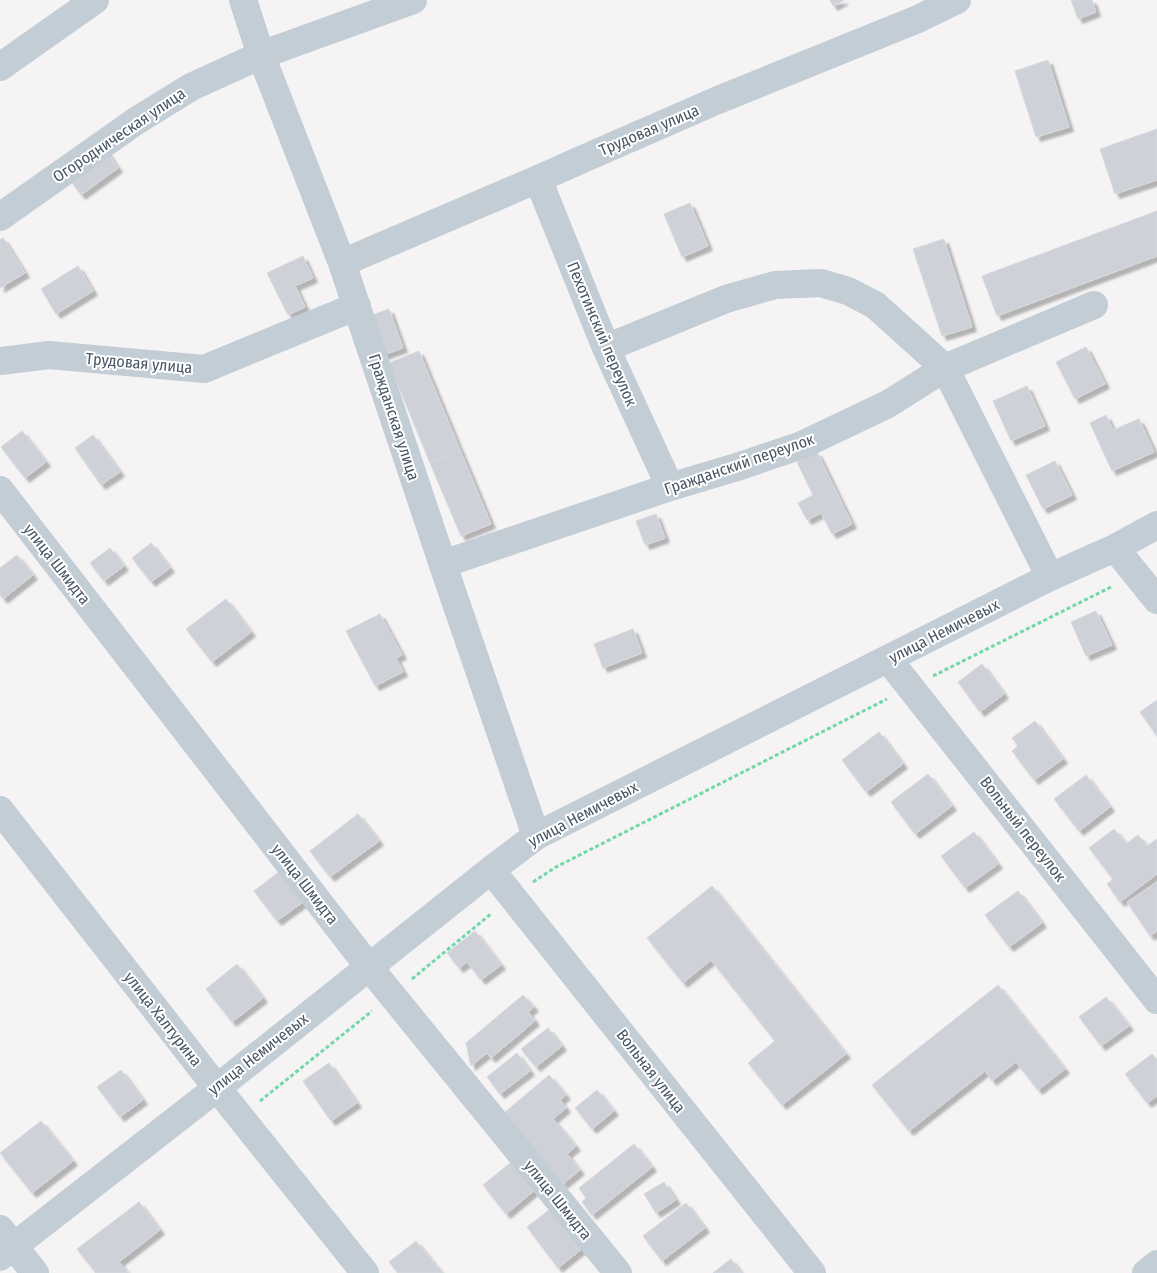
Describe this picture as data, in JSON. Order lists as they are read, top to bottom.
{
  "streets": {
    "street": [
      "Трудовая улица",
      "Огородническая улица",
      "Пехотинский переулок",
      "Гражданская улица",
      "Гражданский переулок",
      "улица Шмидта",
      "улица Немичевых",
      "Вольный переулок",
      "улица Халтурина",
      "Вольная улица"
    ]
  },
  "crossings": [
    ["Трудовая улица", "Пехотинский переулок"],
    ["Трудовая улица", "Гражданская улица"],
    ["Огородническая улица", "Гражданская улица"],
    ["Пехотинский переулок", "Гражданский переулок"],
    ["Гражданская улица", "Гражданский переулок"],
    ["Гражданская улица", "улица Немичевых"],
    ["улица Шмидта", "улица Немичевых"],
    ["улица Немичевых", "Вольный переулок"],
    ["улица Немичевых", "улица Халтурина"],
    ["улица Немичевых", "Вольная улица"]
  ]
}
